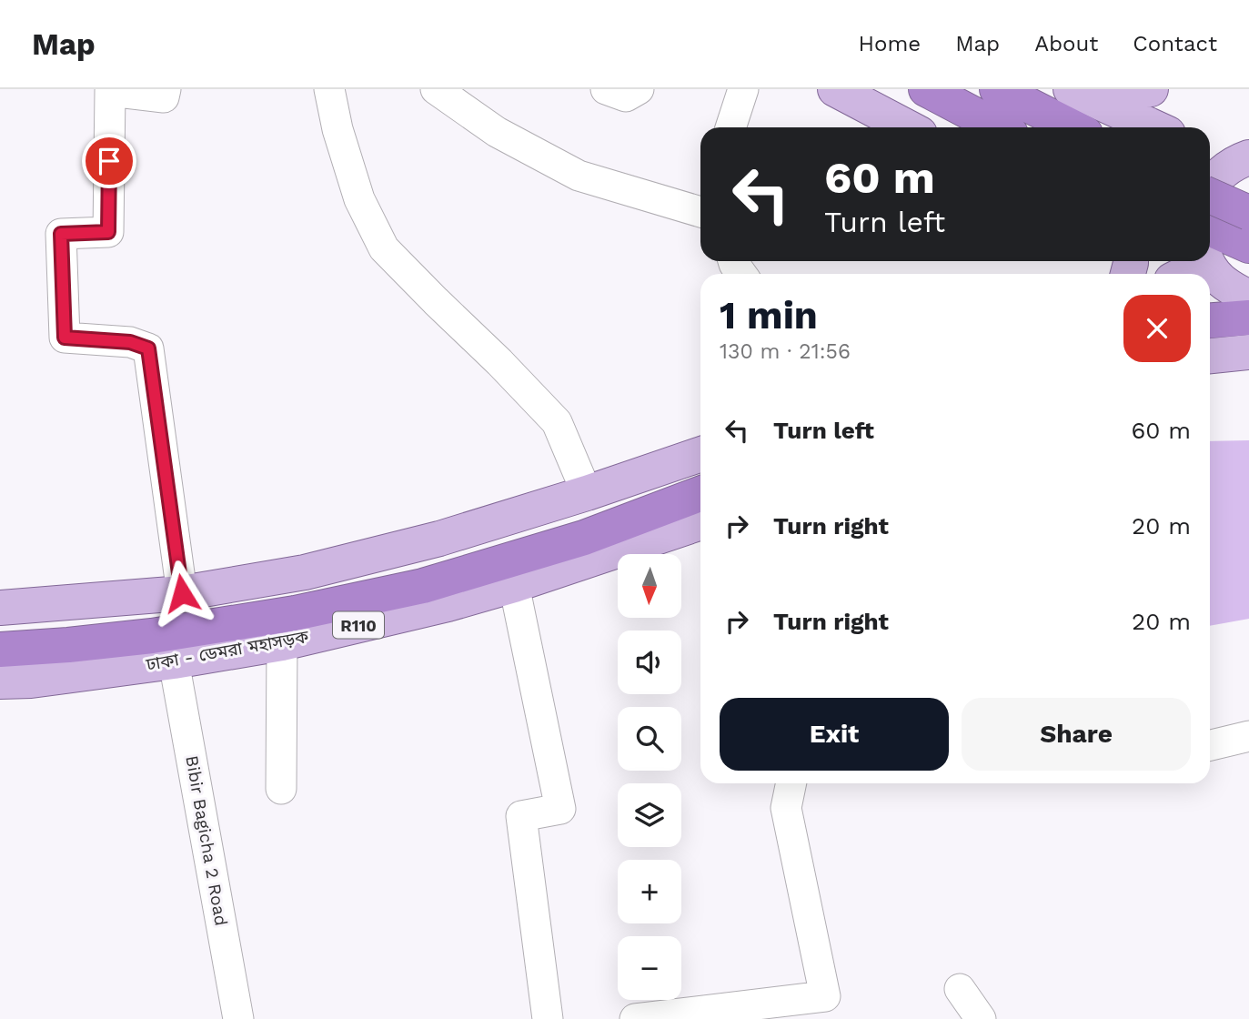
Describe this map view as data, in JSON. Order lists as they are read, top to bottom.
{
  "streets": {
    "main road": ["R110", "ঢাকা - ডেমরা মহাসড়ক"],
    "street": ["Bibir Bagicha 2 Road"]
  },
  "crossings": [
    ["ঢাকা - ডেমরা মহাসড়ক", "Bibir Bagicha 2 Road"]
  ],
  "north": "bottom",
  "page": {
    "header": "Map",
    "nav": [
      "Home",
      "Map",
      "About",
      "Contact"
    ],
    "turn": ["60 m", "Turn left"],
    "heading": ["1 min", "130 m · 21:56"],
    "list": [
      {
        "name": "Turn left",
        "value": "60 m"
      },
      {
        "name": "Turn right",
        "value": "20 m"
      },
      {
        "name": "Turn right",
        "value": "20 m"
      }
    ],
    "map_buttons": ["+", "−"],
    "buttons": ["Exit", "Share"]
  }
}
